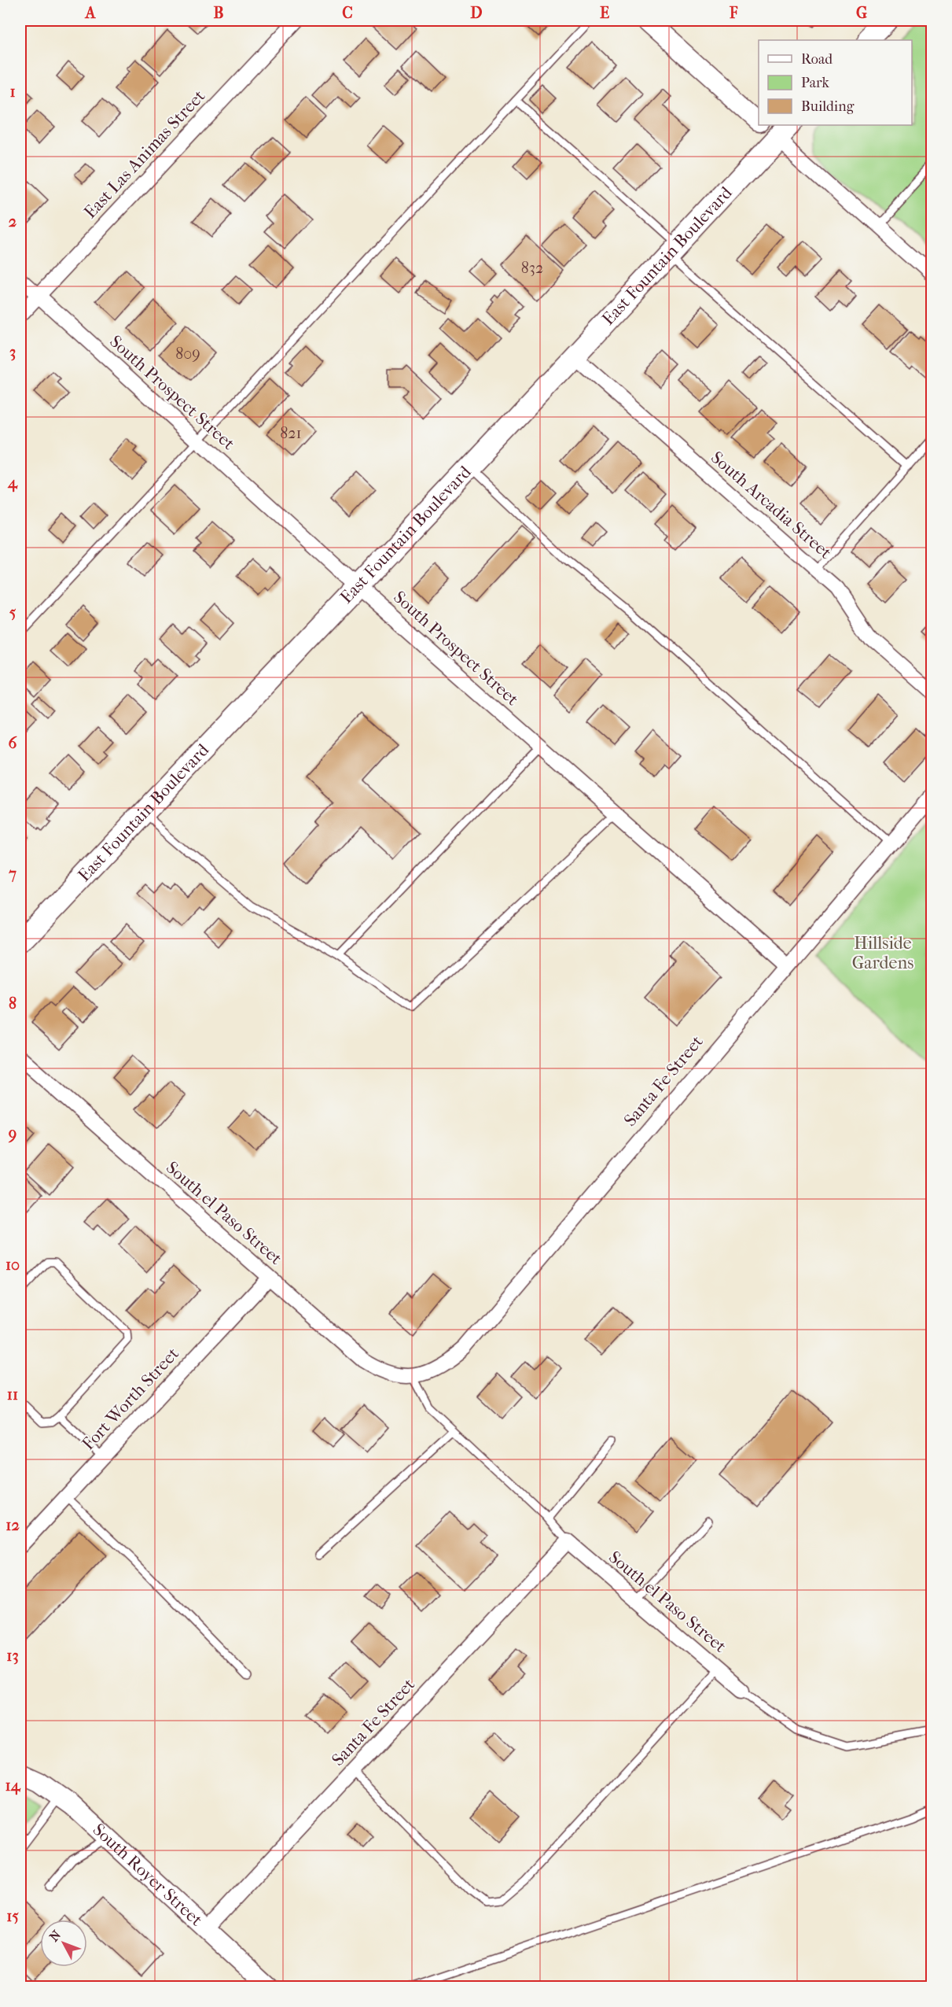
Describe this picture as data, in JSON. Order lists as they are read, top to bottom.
{
  "streets": {
    "main road": ["East Fountain Boulevard"],
    "street": [
      "East Las Animas Street",
      "South Prospect Street",
      "South Arcadia Street",
      "Santa Fe Street",
      "South el Paso Street",
      "Fort Worth Street",
      "South Royer Street"
    ]
  },
  "crossings": [
    ["East Las Animas Street", "South Prospect Street"],
    ["East Fountain Boulevard", "South Prospect Street"],
    ["East Fountain Boulevard", "South Arcadia Street"],
    ["South Prospect Street", "Santa Fe Street"],
    ["Santa Fe Street", "South el Paso Street"],
    ["Santa Fe Street", "South Royer Street"],
    ["South el Paso Street", "Fort Worth Street"]
  ],
  "parks": ["Hillside Gardens"],
  "house_numbers": ["832", "809", "821"],
  "legend": ["Road", "Park", "Building"],
  "north": "top left",
  "grid": {
    "columns": [
      "A",
      "B",
      "C",
      "D",
      "E",
      "F",
      "G"
    ],
    "rows": [
      "1",
      "2",
      "3",
      "4",
      "5",
      "6",
      "7",
      "8",
      "9",
      "10",
      "11",
      "12",
      "13",
      "14",
      "15"
    ]
  }
}
